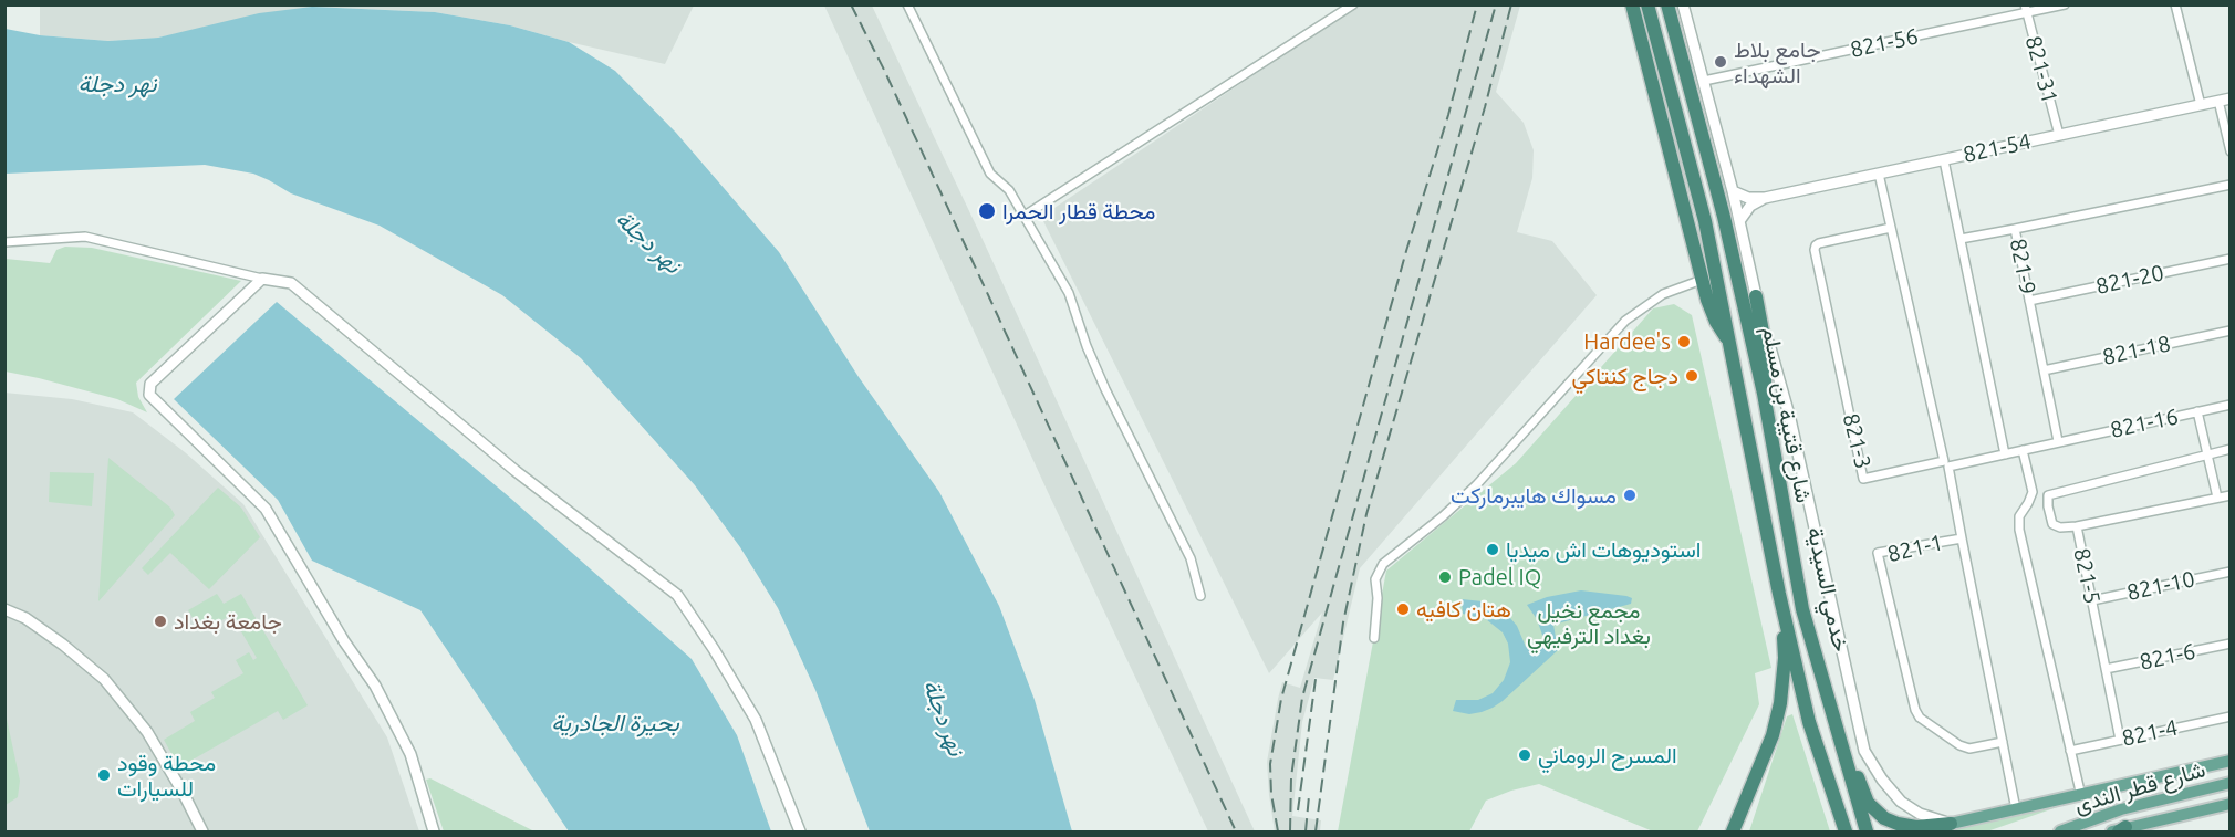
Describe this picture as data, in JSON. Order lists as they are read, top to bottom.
{
  "streets": {
    "highway": ["شارع قتيبة بن مسلم"],
    "main road": ["شارع قطر الندى"],
    "street": [
      "821-56",
      "821-31",
      "821-54",
      "821-9",
      "821-20",
      "821-18",
      "821-16",
      "821-3",
      "821-1",
      "821-5",
      "821-10",
      "خدمي السيدية",
      "821-6",
      "821-4"
    ]
  },
  "crossings": [
    ["821-56", "821-31"],
    ["821-56", "خدمي السيدية"],
    ["821-31", "821-54"],
    ["821-54", "821-3"],
    ["821-54", "خدمي السيدية"],
    ["821-9", "821-20"],
    ["821-9", "821-18"],
    ["821-9", "821-16"],
    ["821-16", "821-1"],
    ["821-5", "821-10"],
    ["821-5", "821-6"],
    ["821-5", "821-4"]
  ],
  "water": ["نهر دجلة", "بحيرة الجادرية"],
  "parks": ["مجمع نخيل بغداد الترفيهي"],
  "places": [
    "جامع بلاط الشهداء",
    "محطة قطار الحمرا",
    "Hardee's",
    "دجاج كنتاكي",
    "مسواك هايبرماركت",
    "استوديوهات اش ميديا",
    "Padel IQ",
    "هتان كافيه",
    "جامعة بغداد",
    "المسرح الروماني",
    "محطة وقود للسيارات"
  ]
}
